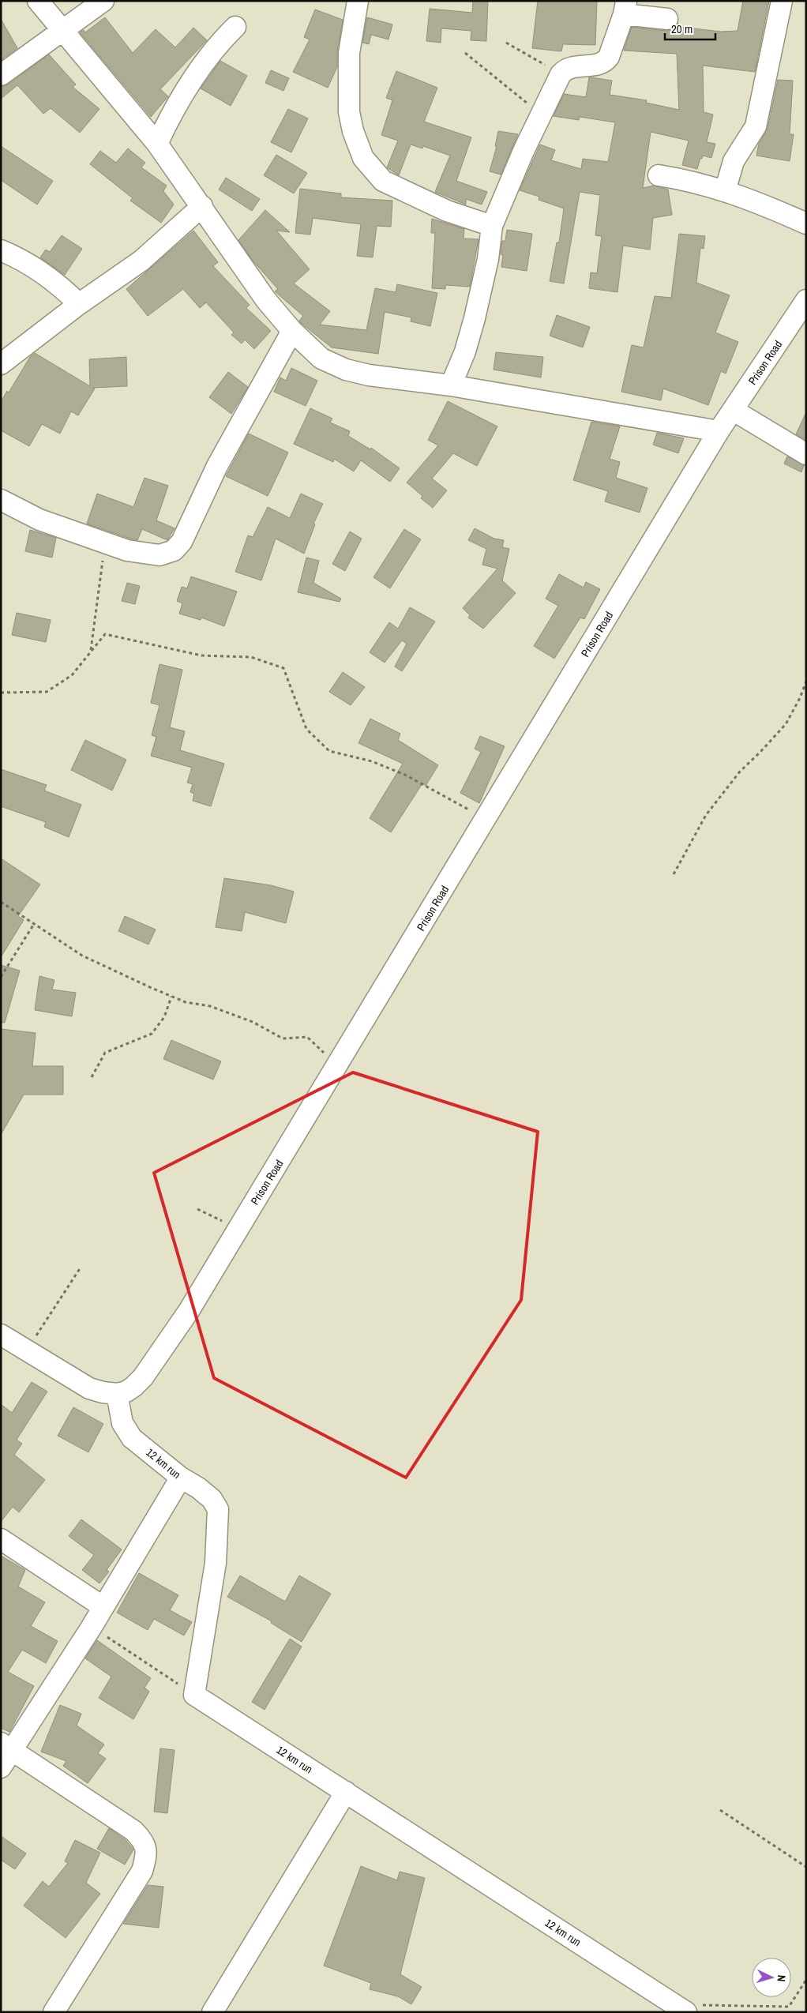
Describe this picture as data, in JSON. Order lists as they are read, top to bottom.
{
  "streets": {
    "street": ["Prison Road", "12 km run"]
  },
  "crossings": [
    ["Prison Road", "12 km run"]
  ],
  "scale_bar": "20 m",
  "north": "right"
}
